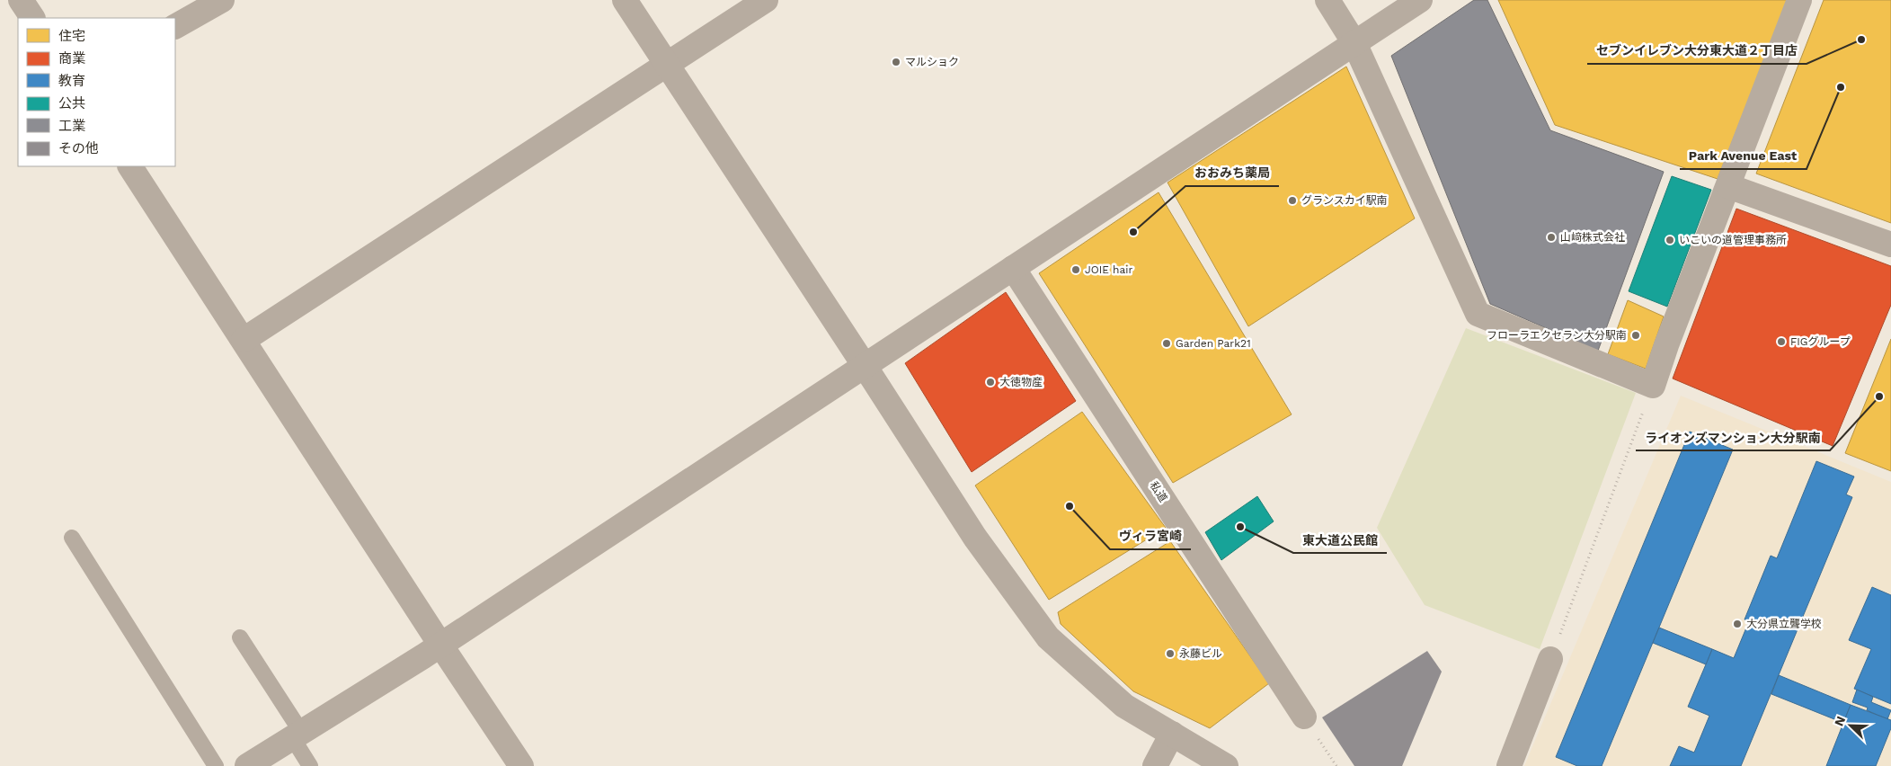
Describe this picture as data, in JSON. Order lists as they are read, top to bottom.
{
  "streets": {
    "street": ["私道"]
  },
  "places": [
    "セブンイレブン大分東大道２丁目店",
    "マルショク",
    "Park Avenue East",
    "グランスカイ駅南",
    "おおみち薬局",
    "山﨑株式会社",
    "いこいの道管理事務所",
    "JOIE hair",
    "フローラエクセラン大分駅南",
    "FIGグループ",
    "Garden Park21",
    "大徳物産",
    "ライオンズマンション大分駅南",
    "ヴィラ宮崎",
    "東大道公民館",
    "大分県立聾学校",
    "永藤ビル"
  ],
  "legend": [
    "住宅",
    "商業",
    "教育",
    "公共",
    "工業",
    "その他"
  ],
  "north": "top left"
}
